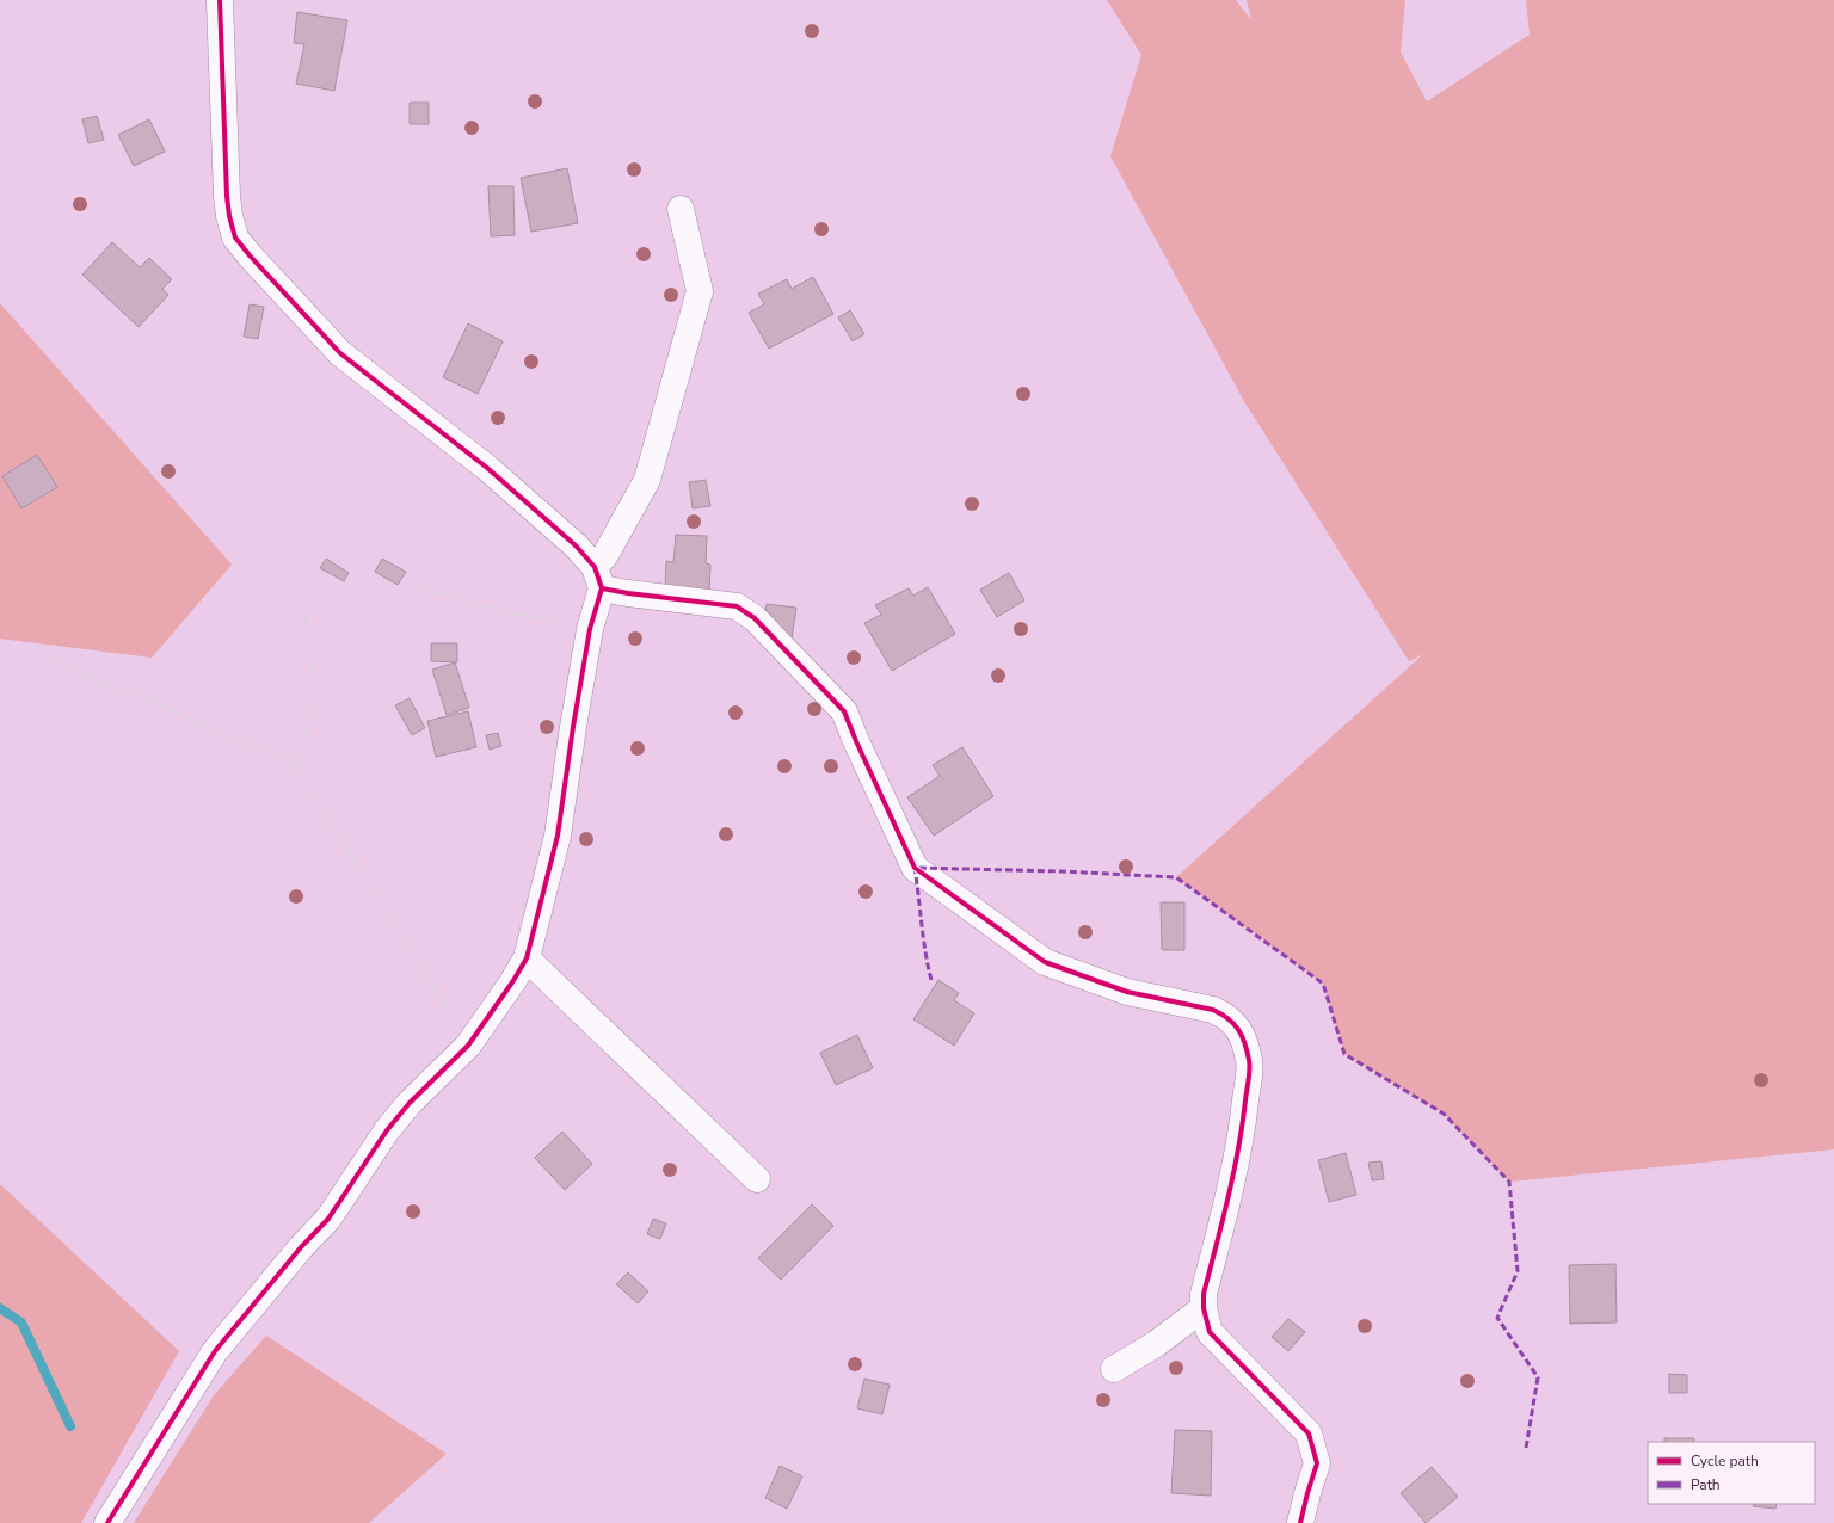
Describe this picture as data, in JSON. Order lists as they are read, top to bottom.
{
  "legend": ["Cycle path", "Path"]
}
